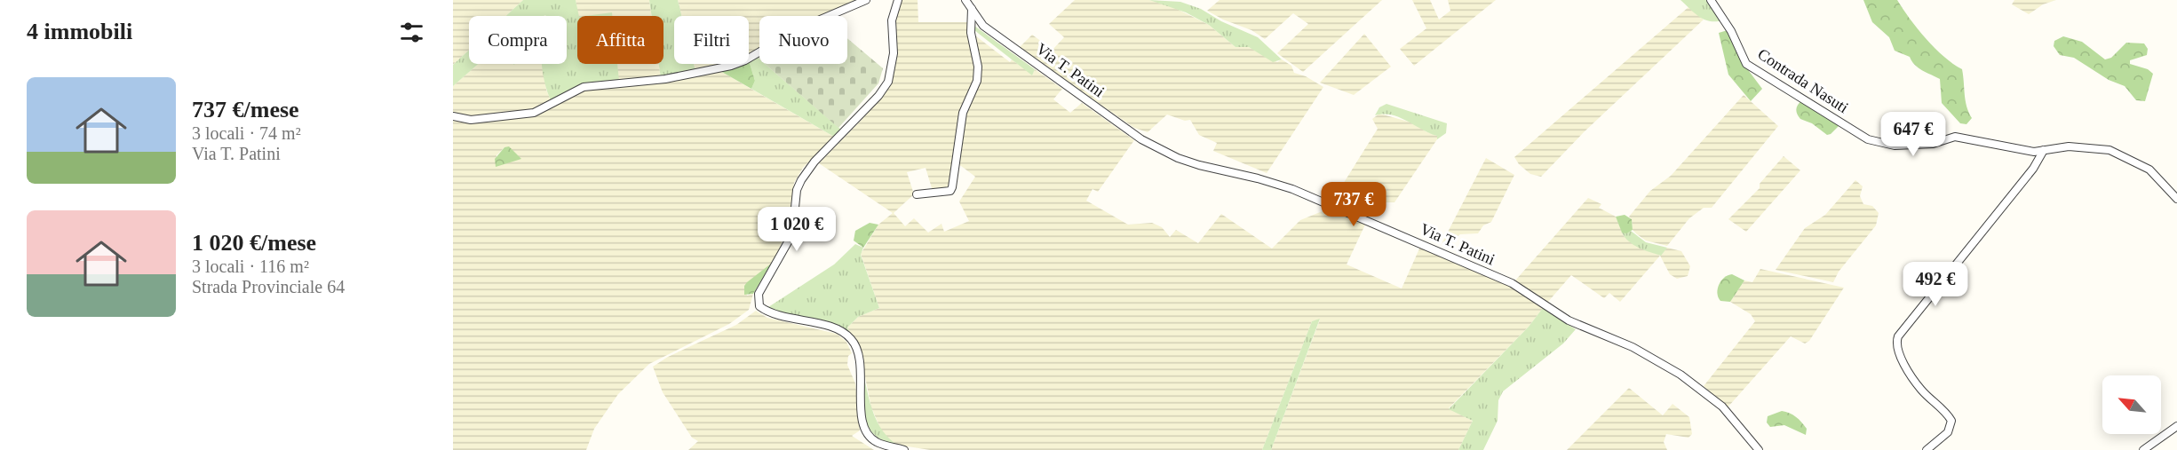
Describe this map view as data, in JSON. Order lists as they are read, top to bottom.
{
  "streets": {
    "street": ["Via T. Patini", "Contrada Nasuti"]
  },
  "north": "top left",
  "page": {
    "heading": "4 immobili",
    "chip": [
      "Compra",
      "Affitta",
      "Filtri",
      "Nuovo"
    ],
    "list": [
      {
        "name": "737 €/mese",
        "note": "3 locali · 74 m² · Via T. Patini"
      },
      {
        "name": "1 020 €/mese",
        "note": "3 locali · 116 m² · Strada Provinciale 64"
      }
    ],
    "price": [
      "647 €",
      "737 €",
      "1 020 €",
      "492 €"
    ]
  }
}
